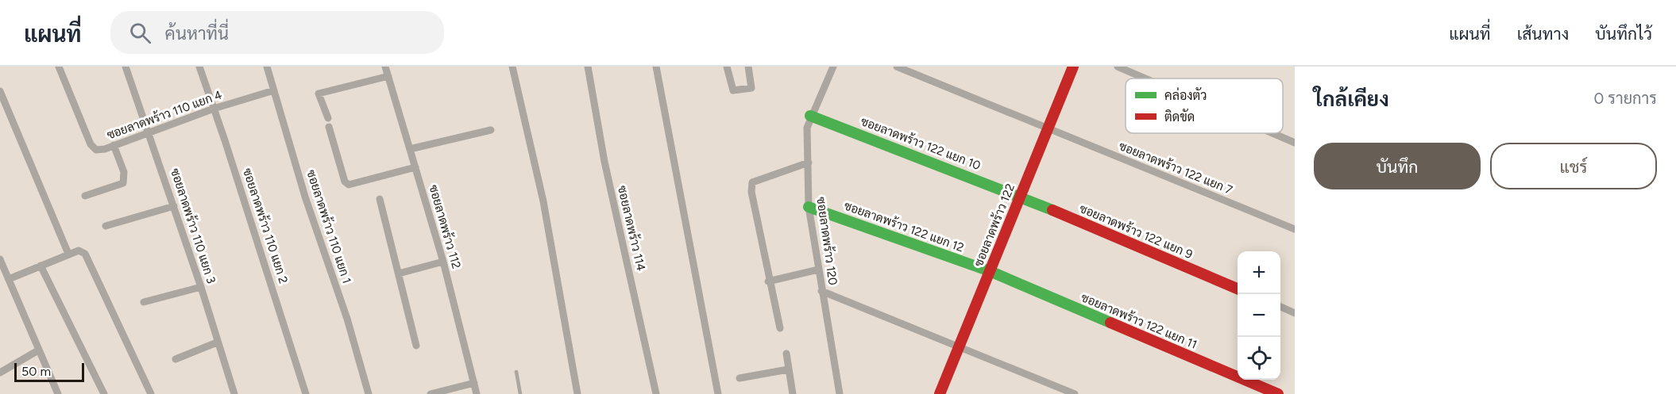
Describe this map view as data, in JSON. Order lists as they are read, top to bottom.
{
  "streets": {
    "street": [
      "ซอยลาดพร้าว 110 แยก 4",
      "ซอยลาดพร้าว 122 แยก 10",
      "ซอยลาดพร้าว 122 แยก 7",
      "ซอยลาดพร้าว 122",
      "ซอยลาดพร้าว 110 แยก 3",
      "ซอยลาดพร้าว 110 แยก 2",
      "ซอยลาดพร้าว 110 แยก 1",
      "ซอยลาดพร้าว 112",
      "ซอยลาดพร้าว 122 แยก 12",
      "ซอยลาดพร้าว 114",
      "ซอยลาดพร้าว 122 แยก 9",
      "ซอยลาดพร้าว 120",
      "ซอยลาดพร้าว 122 แยก 11"
    ]
  },
  "crossings": [
    ["ซอยลาดพร้าว 110 แยก 4", "ซอยลาดพร้าว 110 แยก 3"],
    ["ซอยลาดพร้าว 110 แยก 4", "ซอยลาดพร้าว 110 แยก 2"],
    ["ซอยลาดพร้าว 110 แยก 4", "ซอยลาดพร้าว 110 แยก 1"],
    ["ซอยลาดพร้าว 122 แยก 10", "ซอยลาดพร้าว 122"],
    ["ซอยลาดพร้าว 122 แยก 10", "ซอยลาดพร้าว 122 แยก 9"],
    ["ซอยลาดพร้าว 122 แยก 10", "ซอยลาดพร้าว 120"],
    ["ซอยลาดพร้าว 122 แยก 7", "ซอยลาดพร้าว 122"],
    ["ซอยลาดพร้าว 122", "ซอยลาดพร้าว 122 แยก 12"],
    ["ซอยลาดพร้าว 122", "ซอยลาดพร้าว 122 แยก 9"],
    ["ซอยลาดพร้าว 122", "ซอยลาดพร้าว 122 แยก 11"],
    ["ซอยลาดพร้าว 122 แยก 12", "ซอยลาดพร้าว 120"],
    ["ซอยลาดพร้าว 122 แยก 12", "ซอยลาดพร้าว 122 แยก 11"]
  ],
  "legend": ["คล่องตัว", "ติดขัด"],
  "scale_bar": "50 m",
  "page": {
    "header": "แผนที่",
    "search": "ค้นหาที่นี่",
    "nav": ["แผนที่", "เส้นทาง", "บันทึกไว้"],
    "heading": ["ใกล้เคียง", "0 รายการ"],
    "buttons": ["บันทึก", "แชร์"],
    "map_buttons": ["+", "−"],
    "scale": "50 m"
  }
}
